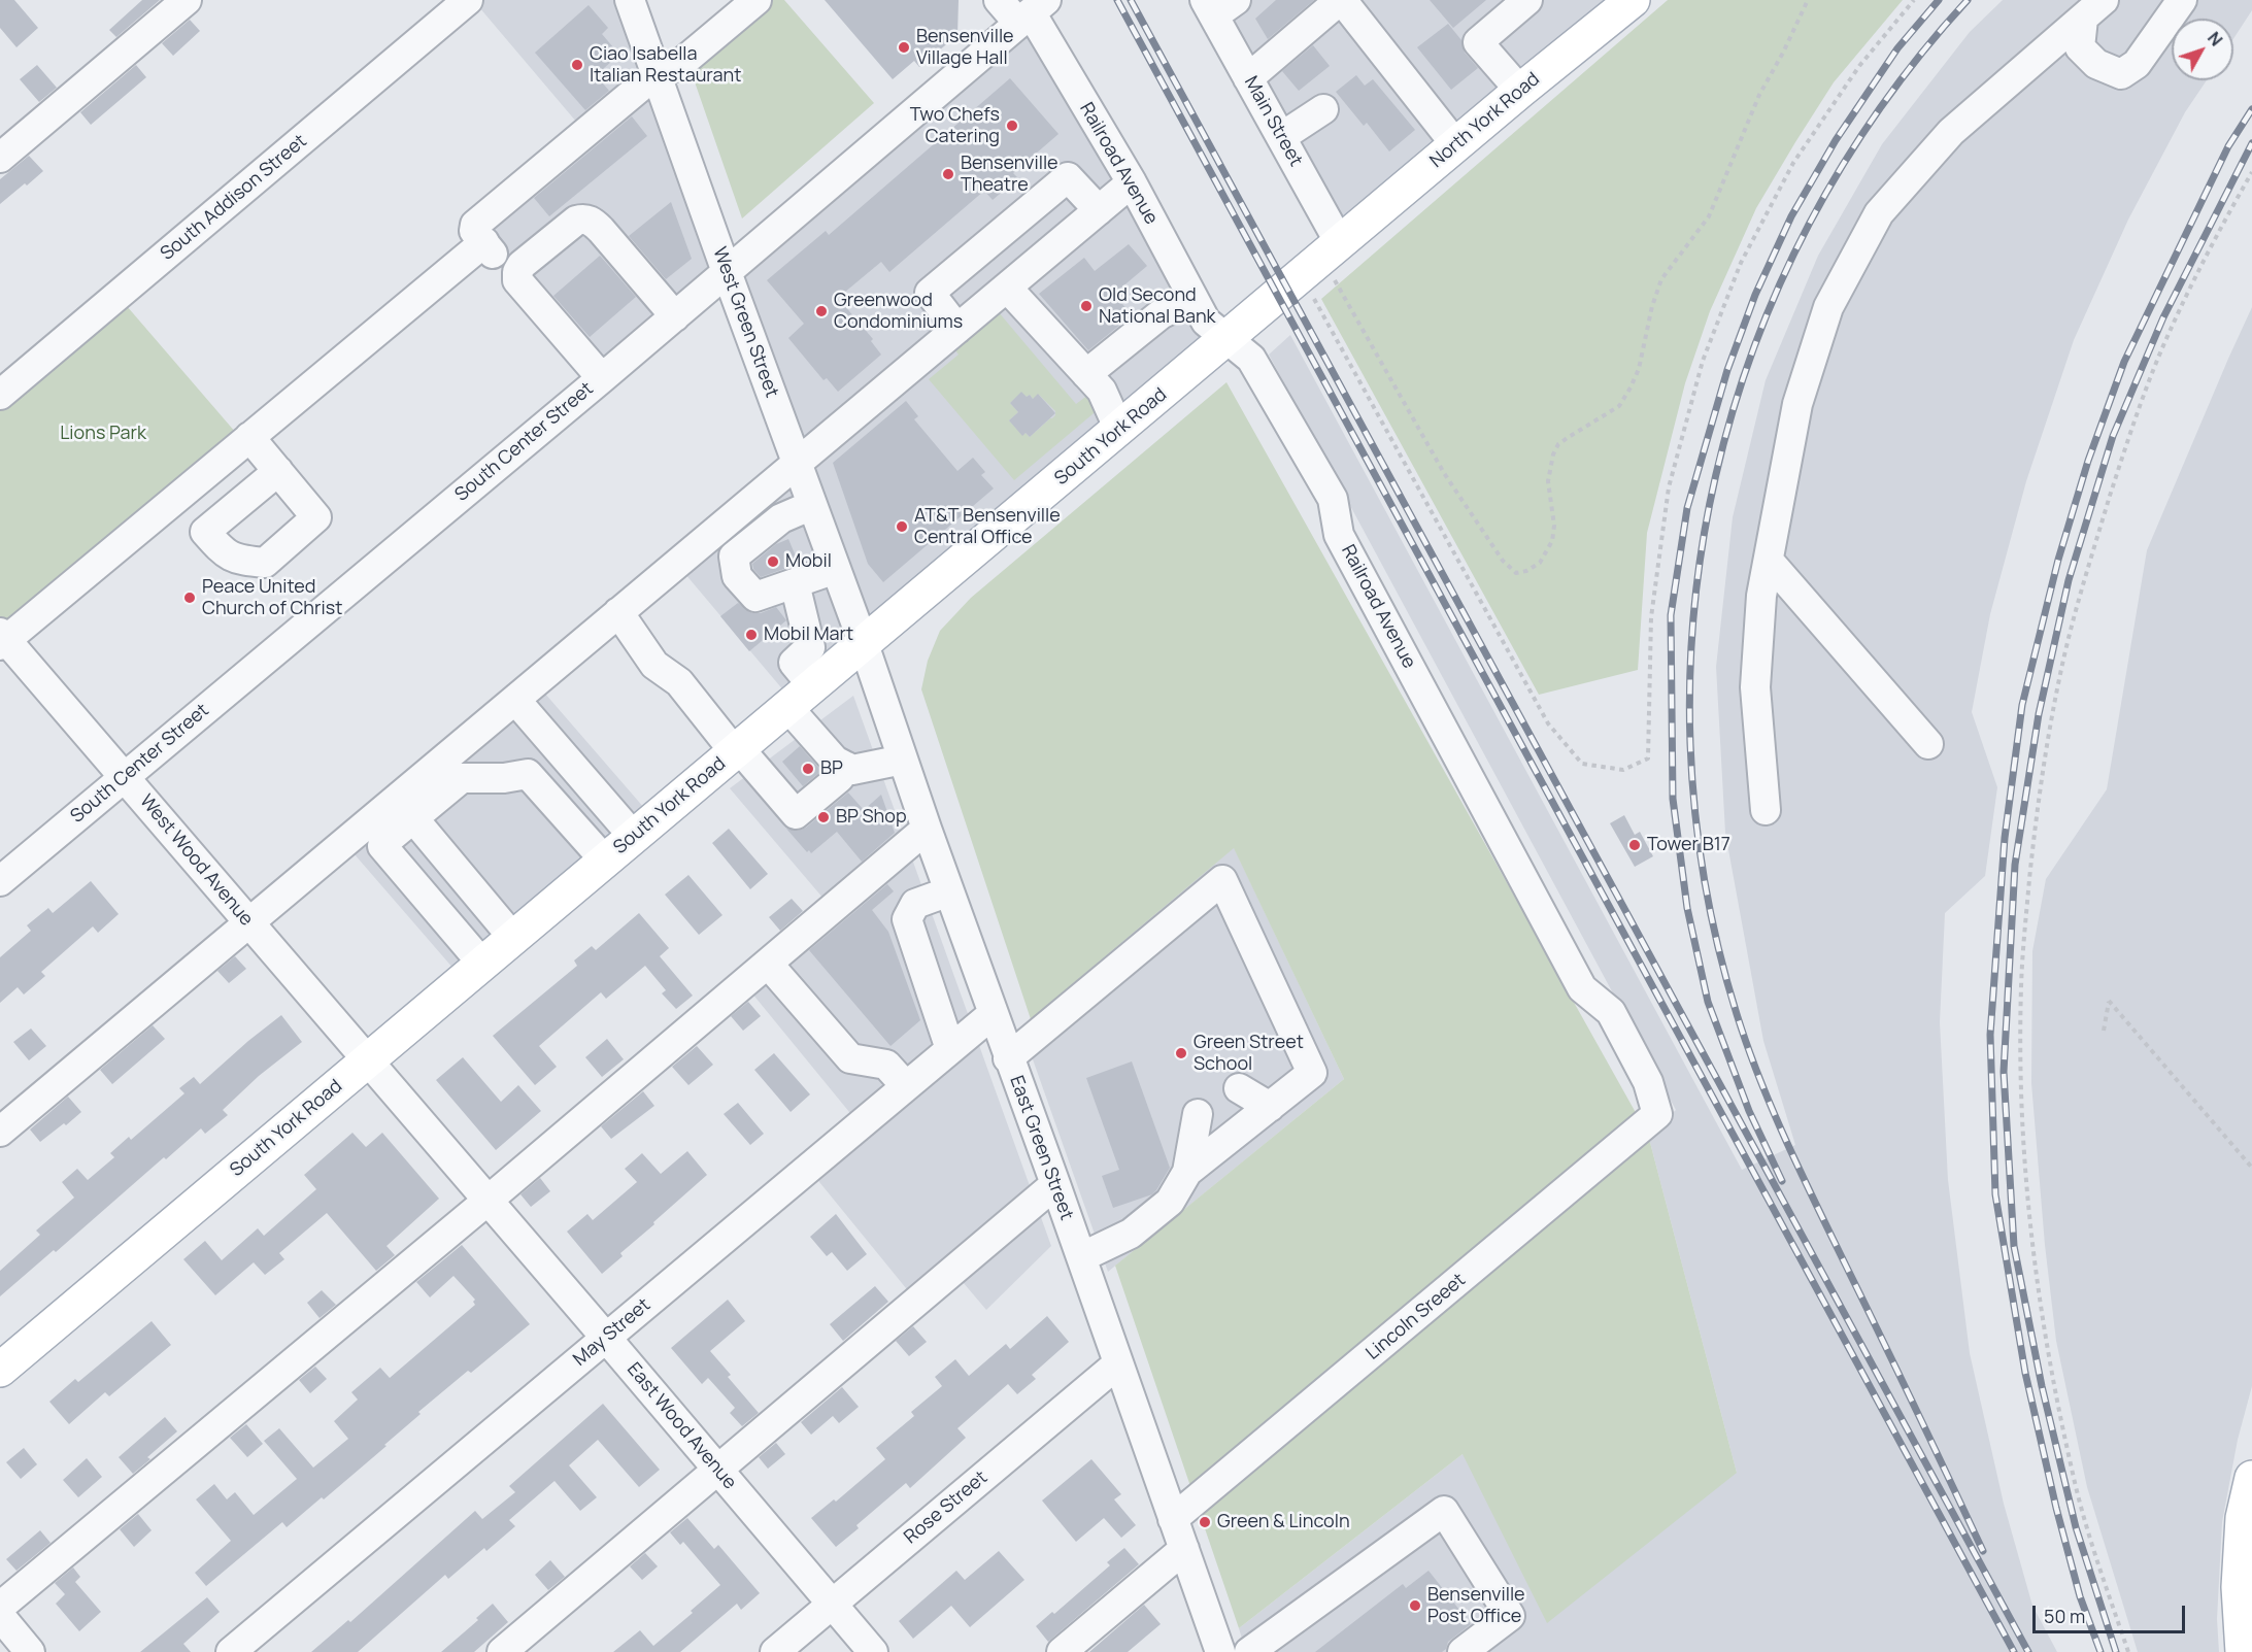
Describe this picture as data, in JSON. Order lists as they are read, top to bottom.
{
  "streets": {
    "main road": ["North York Road", "South York Road"],
    "street": [
      "Main Street",
      "Railroad Avenue",
      "South Addison Street",
      "West Green Street",
      "South Center Street",
      "West Wood Avenue",
      "East Green Street",
      "Lincoln Sreeet",
      "May Street",
      "East Wood Avenue",
      "Rose Street"
    ]
  },
  "crossings": [
    ["North York Road", "Main Street"],
    ["North York Road", "South York Road"],
    ["Main Street", "South York Road"],
    ["Railroad Avenue", "South York Road"],
    ["Railroad Avenue", "South Center Street"],
    ["Railroad Avenue", "Lincoln Sreeet"],
    ["West Green Street", "South York Road"],
    ["West Green Street", "South Center Street"],
    ["West Green Street", "East Green Street"],
    ["South York Road", "West Wood Avenue"],
    ["South York Road", "East Green Street"],
    ["South York Road", "East Wood Avenue"],
    ["South Center Street", "West Wood Avenue"],
    ["West Wood Avenue", "East Wood Avenue"],
    ["East Green Street", "Lincoln Sreeet"],
    ["East Green Street", "May Street"],
    ["East Green Street", "Rose Street"],
    ["May Street", "East Wood Avenue"],
    ["East Wood Avenue", "Rose Street"]
  ],
  "parks": ["Lions Park"],
  "places": [
    "Bensenville Village Hall",
    "Ciao Isabella Italian Restaurant",
    "Two Chefs Catering",
    "Bensenville Theatre",
    "Old Second National Bank",
    "Greenwood Condominiums",
    "AT&T Bensenville Central Office",
    "Mobil",
    "Peace United Church of Christ",
    "Mobil Mart",
    "BP",
    "BP Shop",
    "Tower B17",
    "Green Street School",
    "Green & Lincoln",
    "Bensenville Post Office"
  ],
  "scale_bar": "50 m",
  "north": "top right"
}
